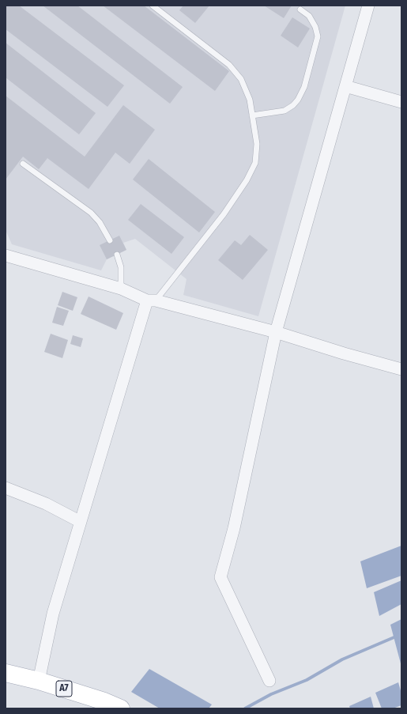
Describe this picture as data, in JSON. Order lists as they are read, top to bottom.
{
  "streets": {
    "main road": ["A7"]
  }
}
